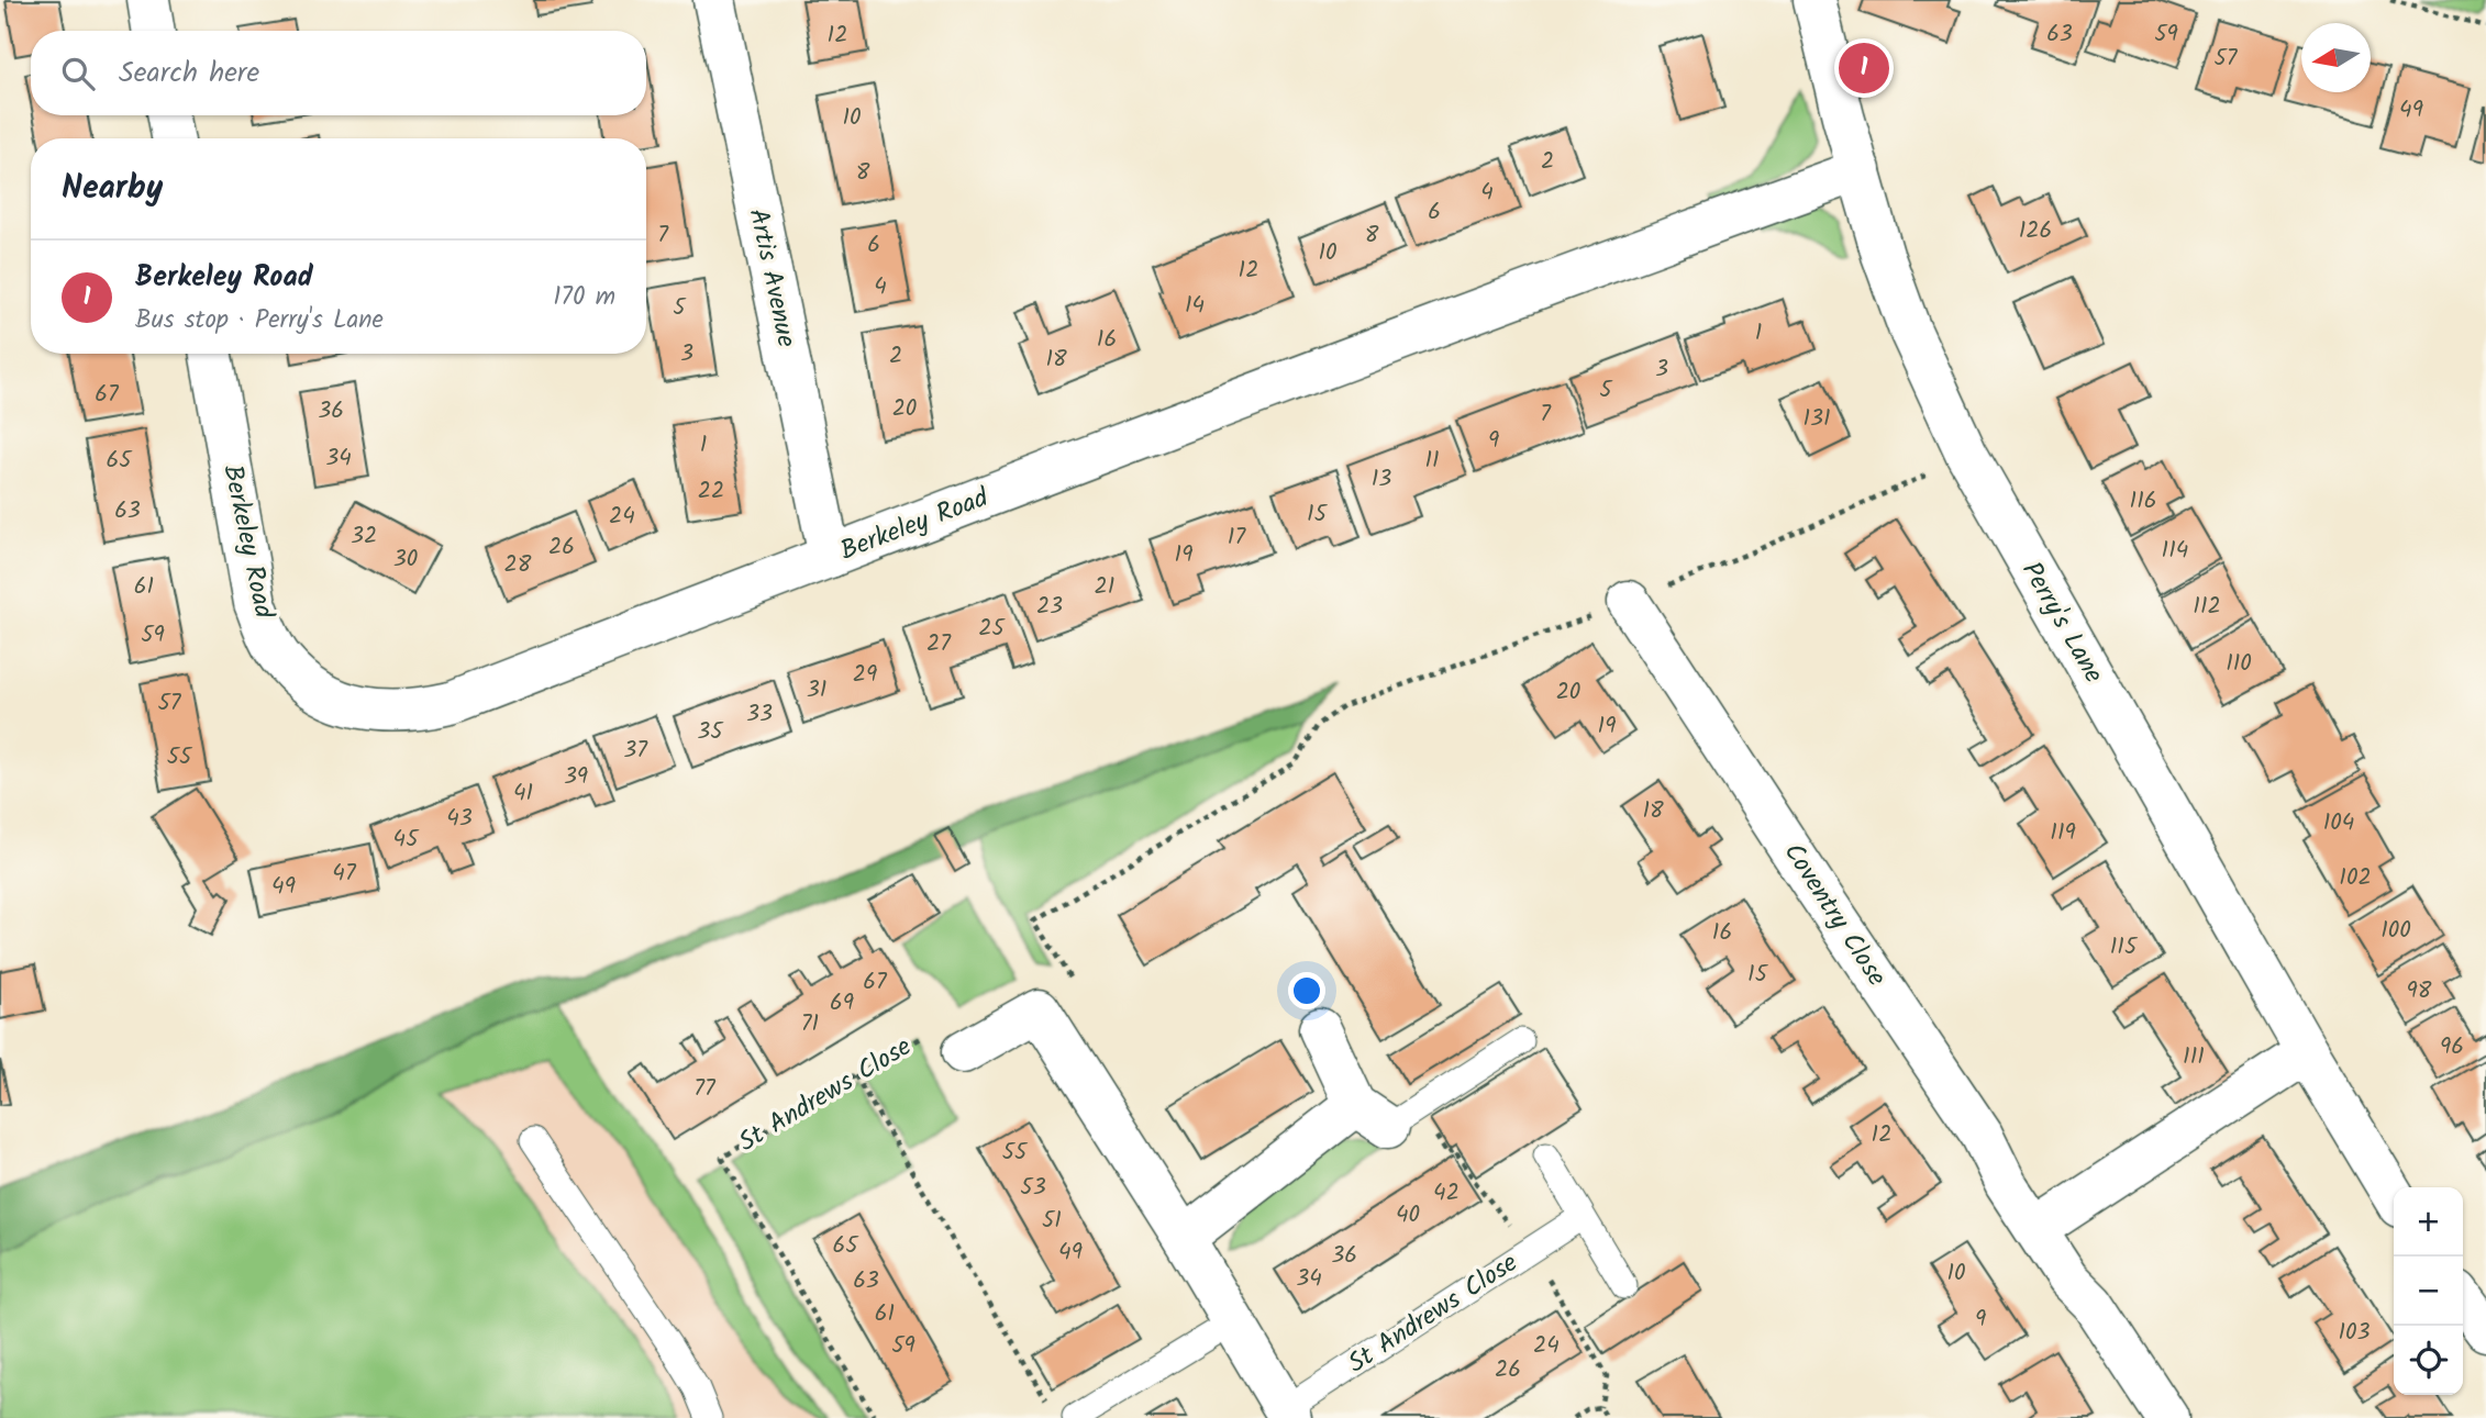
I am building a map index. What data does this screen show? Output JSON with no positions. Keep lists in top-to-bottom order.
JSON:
{
  "streets": {
    "street": [
      "Artis Avenue",
      "Berkeley Road",
      "Perry's Lane",
      "Coventry Close",
      "St Andrews Close"
    ]
  },
  "crossings": [
    ["Artis Avenue", "Berkeley Road"],
    ["Berkeley Road", "Perry's Lane"]
  ],
  "house_numbers": [
    "63",
    "59",
    "12",
    "57",
    "49",
    "10",
    "2",
    "8",
    "4",
    "6",
    "126",
    "7",
    "8",
    "6",
    "10",
    "12",
    "4",
    "14",
    "5",
    "1",
    "16",
    "3",
    "2",
    "18",
    "3",
    "5",
    "67",
    "20",
    "36",
    "7",
    "131",
    "9",
    "1",
    "34",
    "65",
    "11",
    "13",
    "22",
    "116",
    "63",
    "15",
    "24",
    "32",
    "17",
    "26",
    "114",
    "19",
    "30",
    "28",
    "61",
    "21",
    "23",
    "112",
    "25",
    "59",
    "27",
    "110",
    "29",
    "31",
    "20",
    "57",
    "33",
    "19",
    "35",
    "37",
    "55",
    "39",
    "41",
    "18",
    "43",
    "104",
    "119",
    "45",
    "47",
    "102",
    "49",
    "100",
    "16",
    "115",
    "15",
    "67",
    "98",
    "69",
    "71",
    "96",
    "111",
    "77",
    "12",
    "55",
    "53",
    "42",
    "40",
    "51",
    "65",
    "49",
    "36",
    "10",
    "34",
    "63",
    "61",
    "9",
    "103",
    "59",
    "24",
    "26"
  ],
  "north": "left",
  "page": {
    "search": "Search here",
    "pins": "1",
    "heading": "Nearby",
    "list": [
      {
        "mark": "1",
        "name": "Berkeley Road",
        "note": "Bus stop · Perry's Lane",
        "value": "170 m"
      }
    ],
    "map_buttons": ["+", "−"]
  }
}
